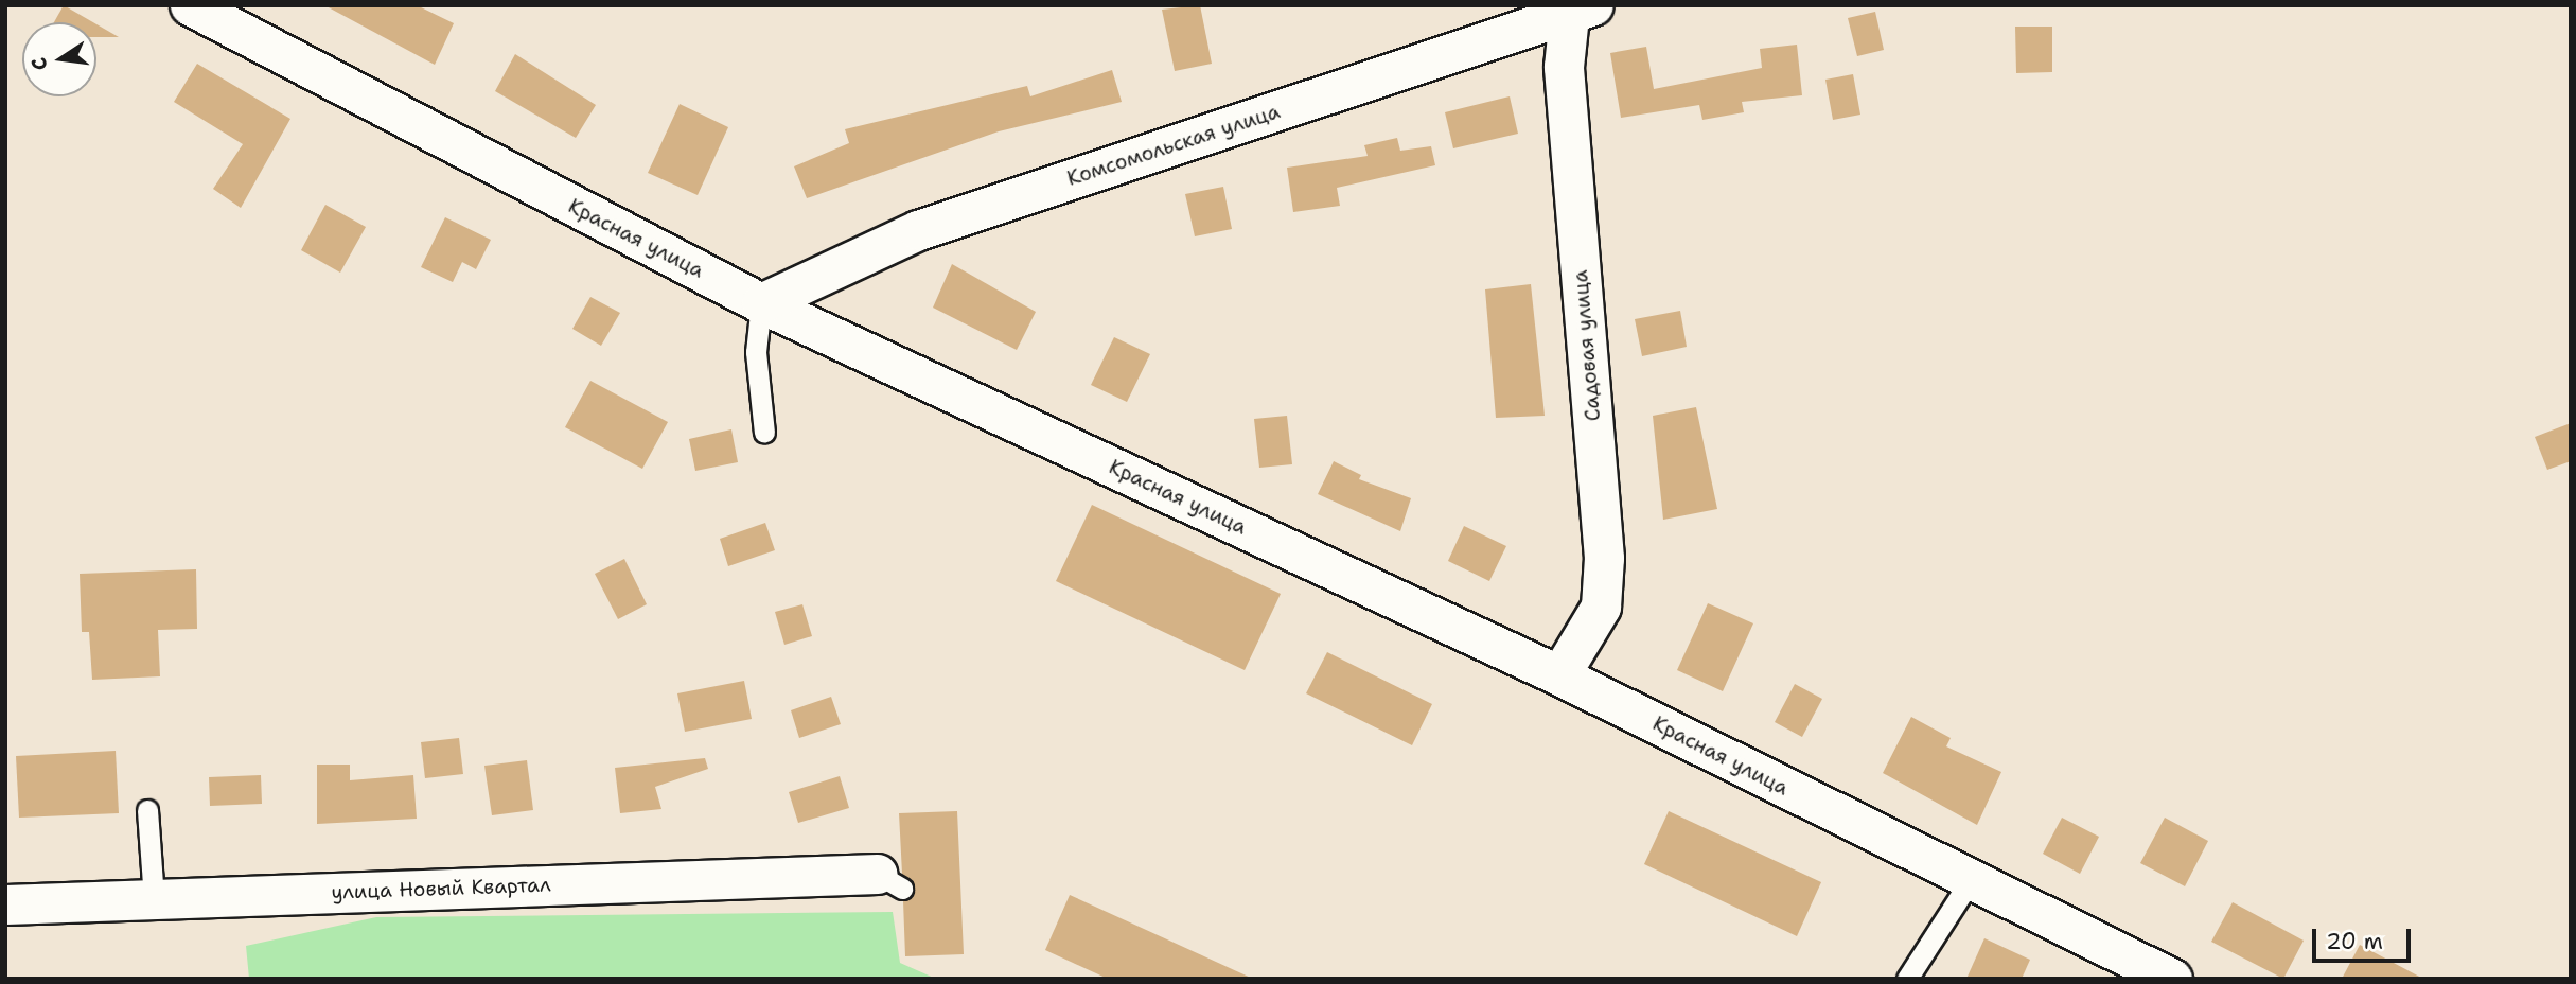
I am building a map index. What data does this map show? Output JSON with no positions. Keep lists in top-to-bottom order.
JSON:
{
  "streets": {
    "street": [
      "Комсомольская улица",
      "Красная улица",
      "Садовая улица",
      "улица Новый Квартал"
    ]
  },
  "crossings": [
    ["Комсомольская улица", "Красная улица"],
    ["Комсомольская улица", "Садовая улица"],
    ["Красная улица", "Садовая улица"]
  ],
  "scale_bar": "20 m",
  "north": "left"
}
